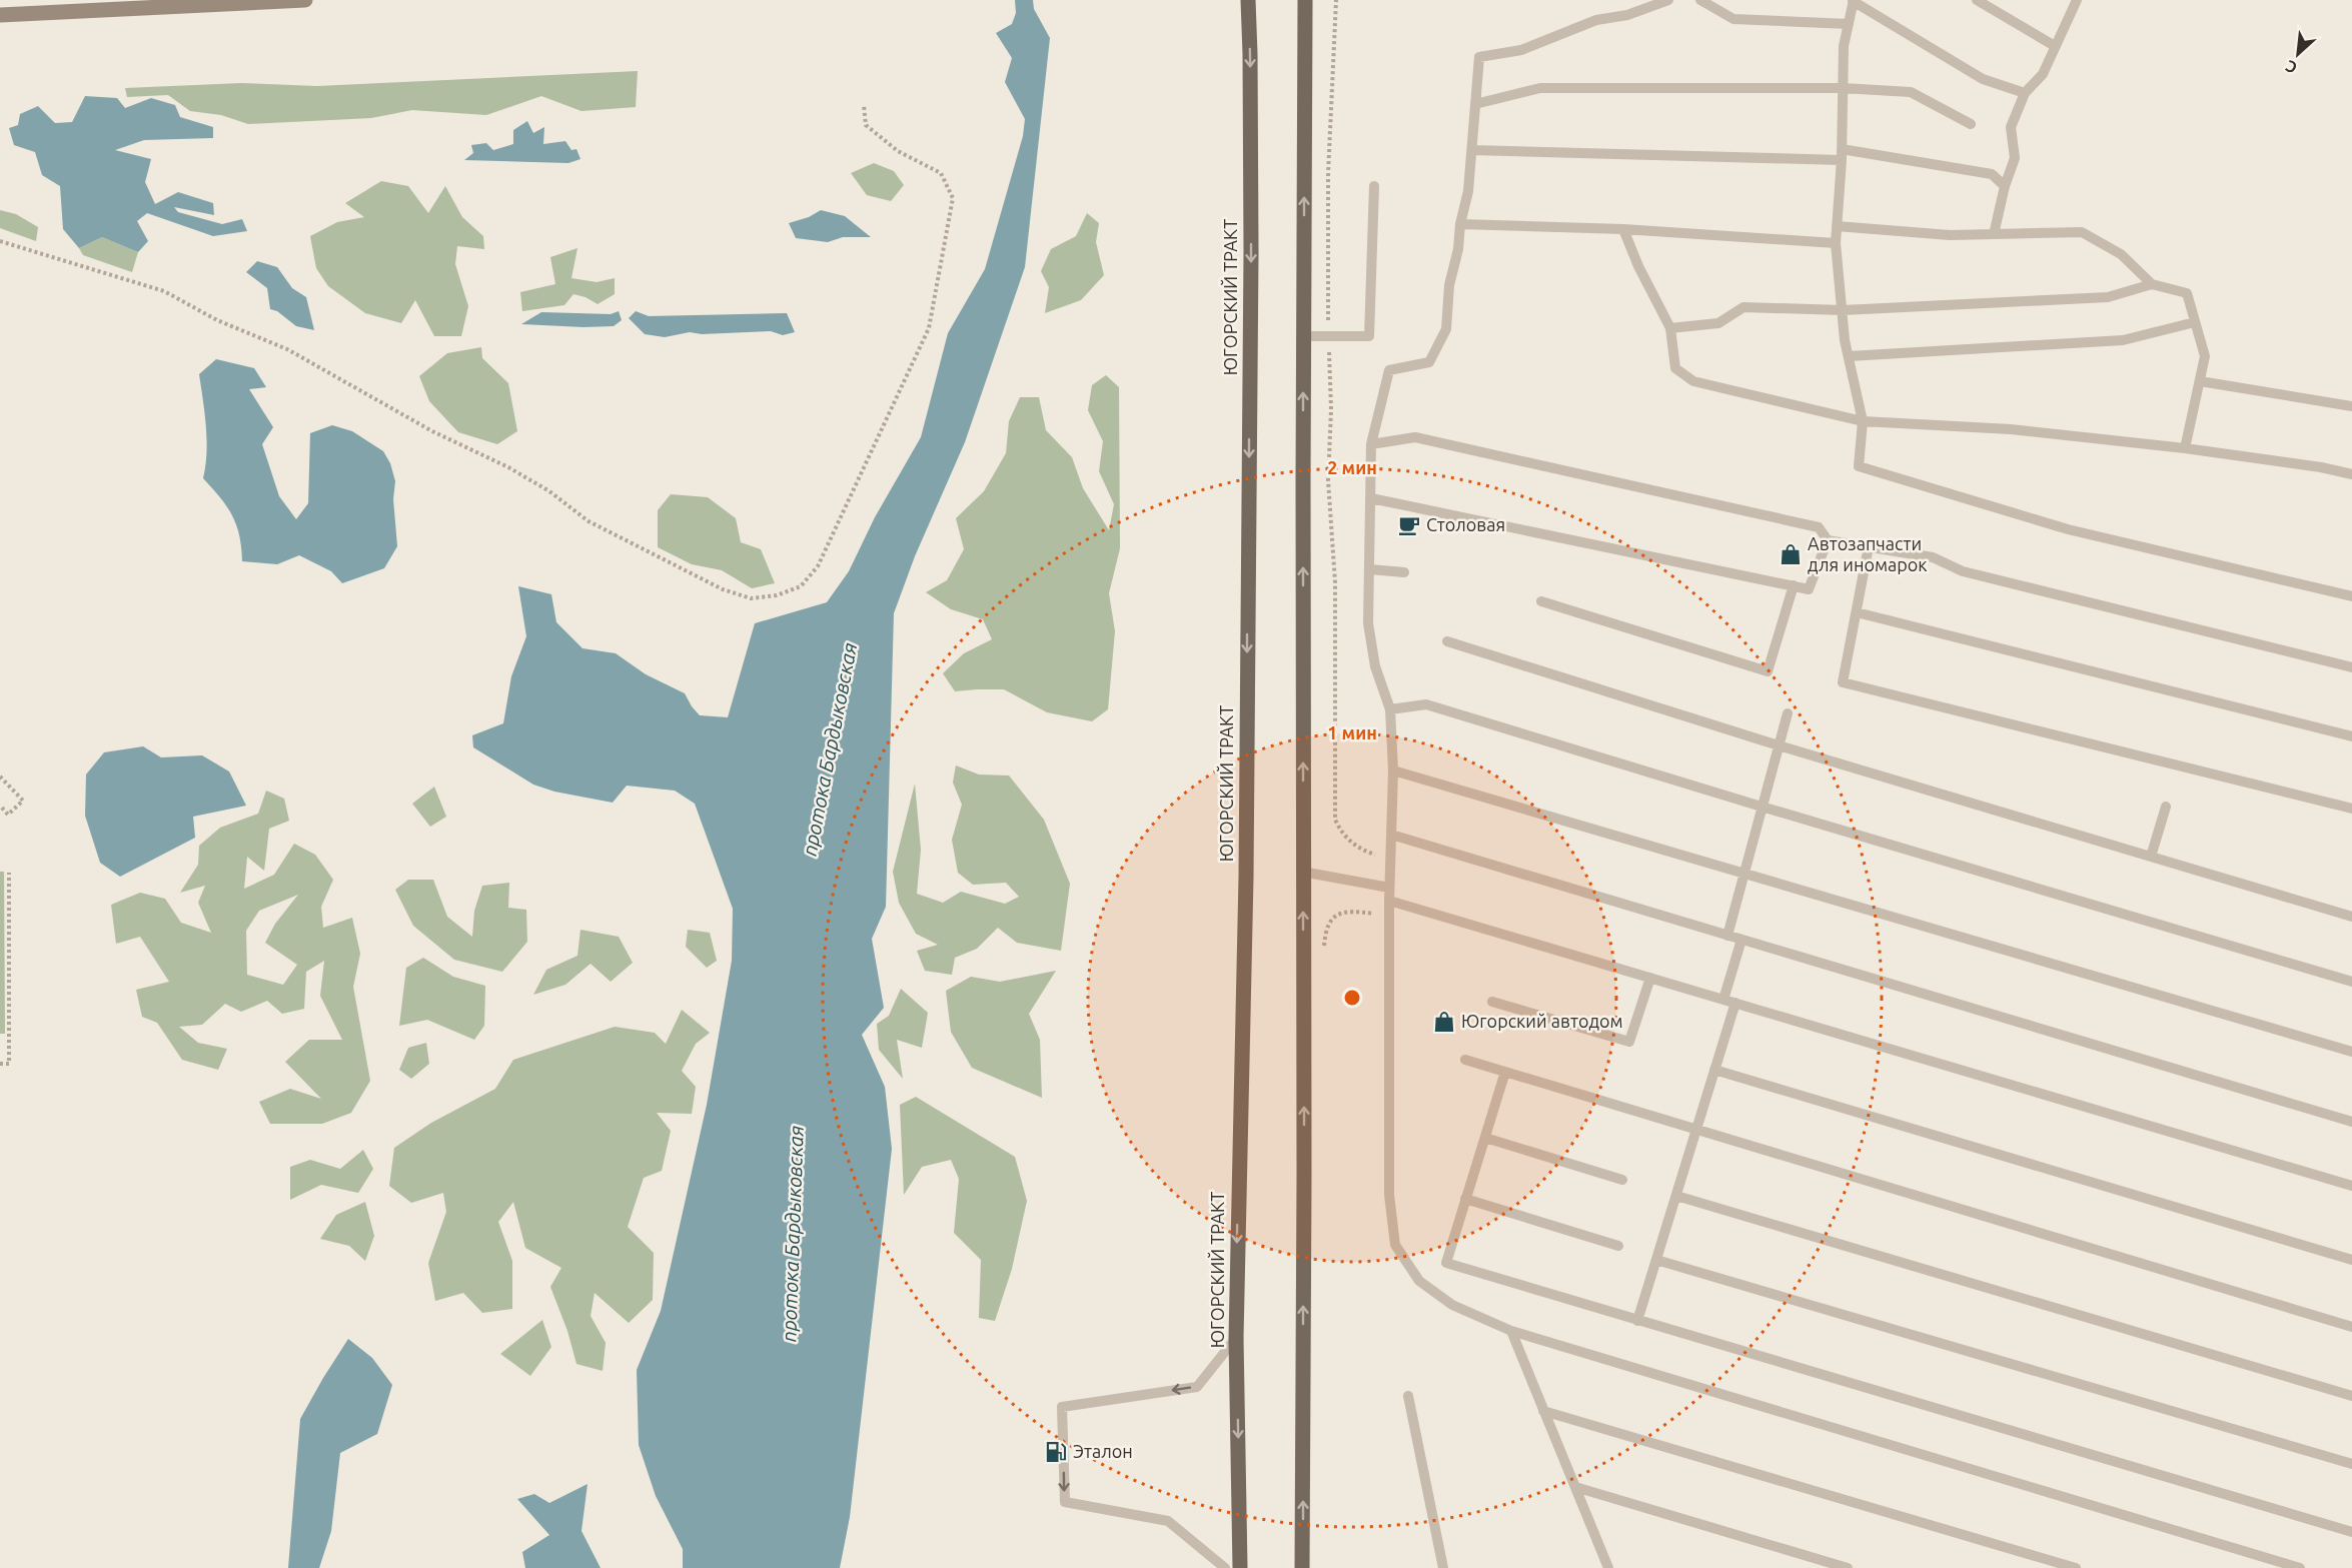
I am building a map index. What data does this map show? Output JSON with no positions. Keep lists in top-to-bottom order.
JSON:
{
  "streets": {
    "main road": ["ЮГОРСКИЙ ТРАКТ"]
  },
  "water": ["протока Бардыковская"],
  "places": {
    "cafe": ["Столовая"],
    "shop": ["Автозапчасти для иномарок", "Югорский автодом"],
    "fuel station": ["Эталон"]
  },
  "north": "bottom left",
  "rings": ["2 мин", "1 мин"]
}
